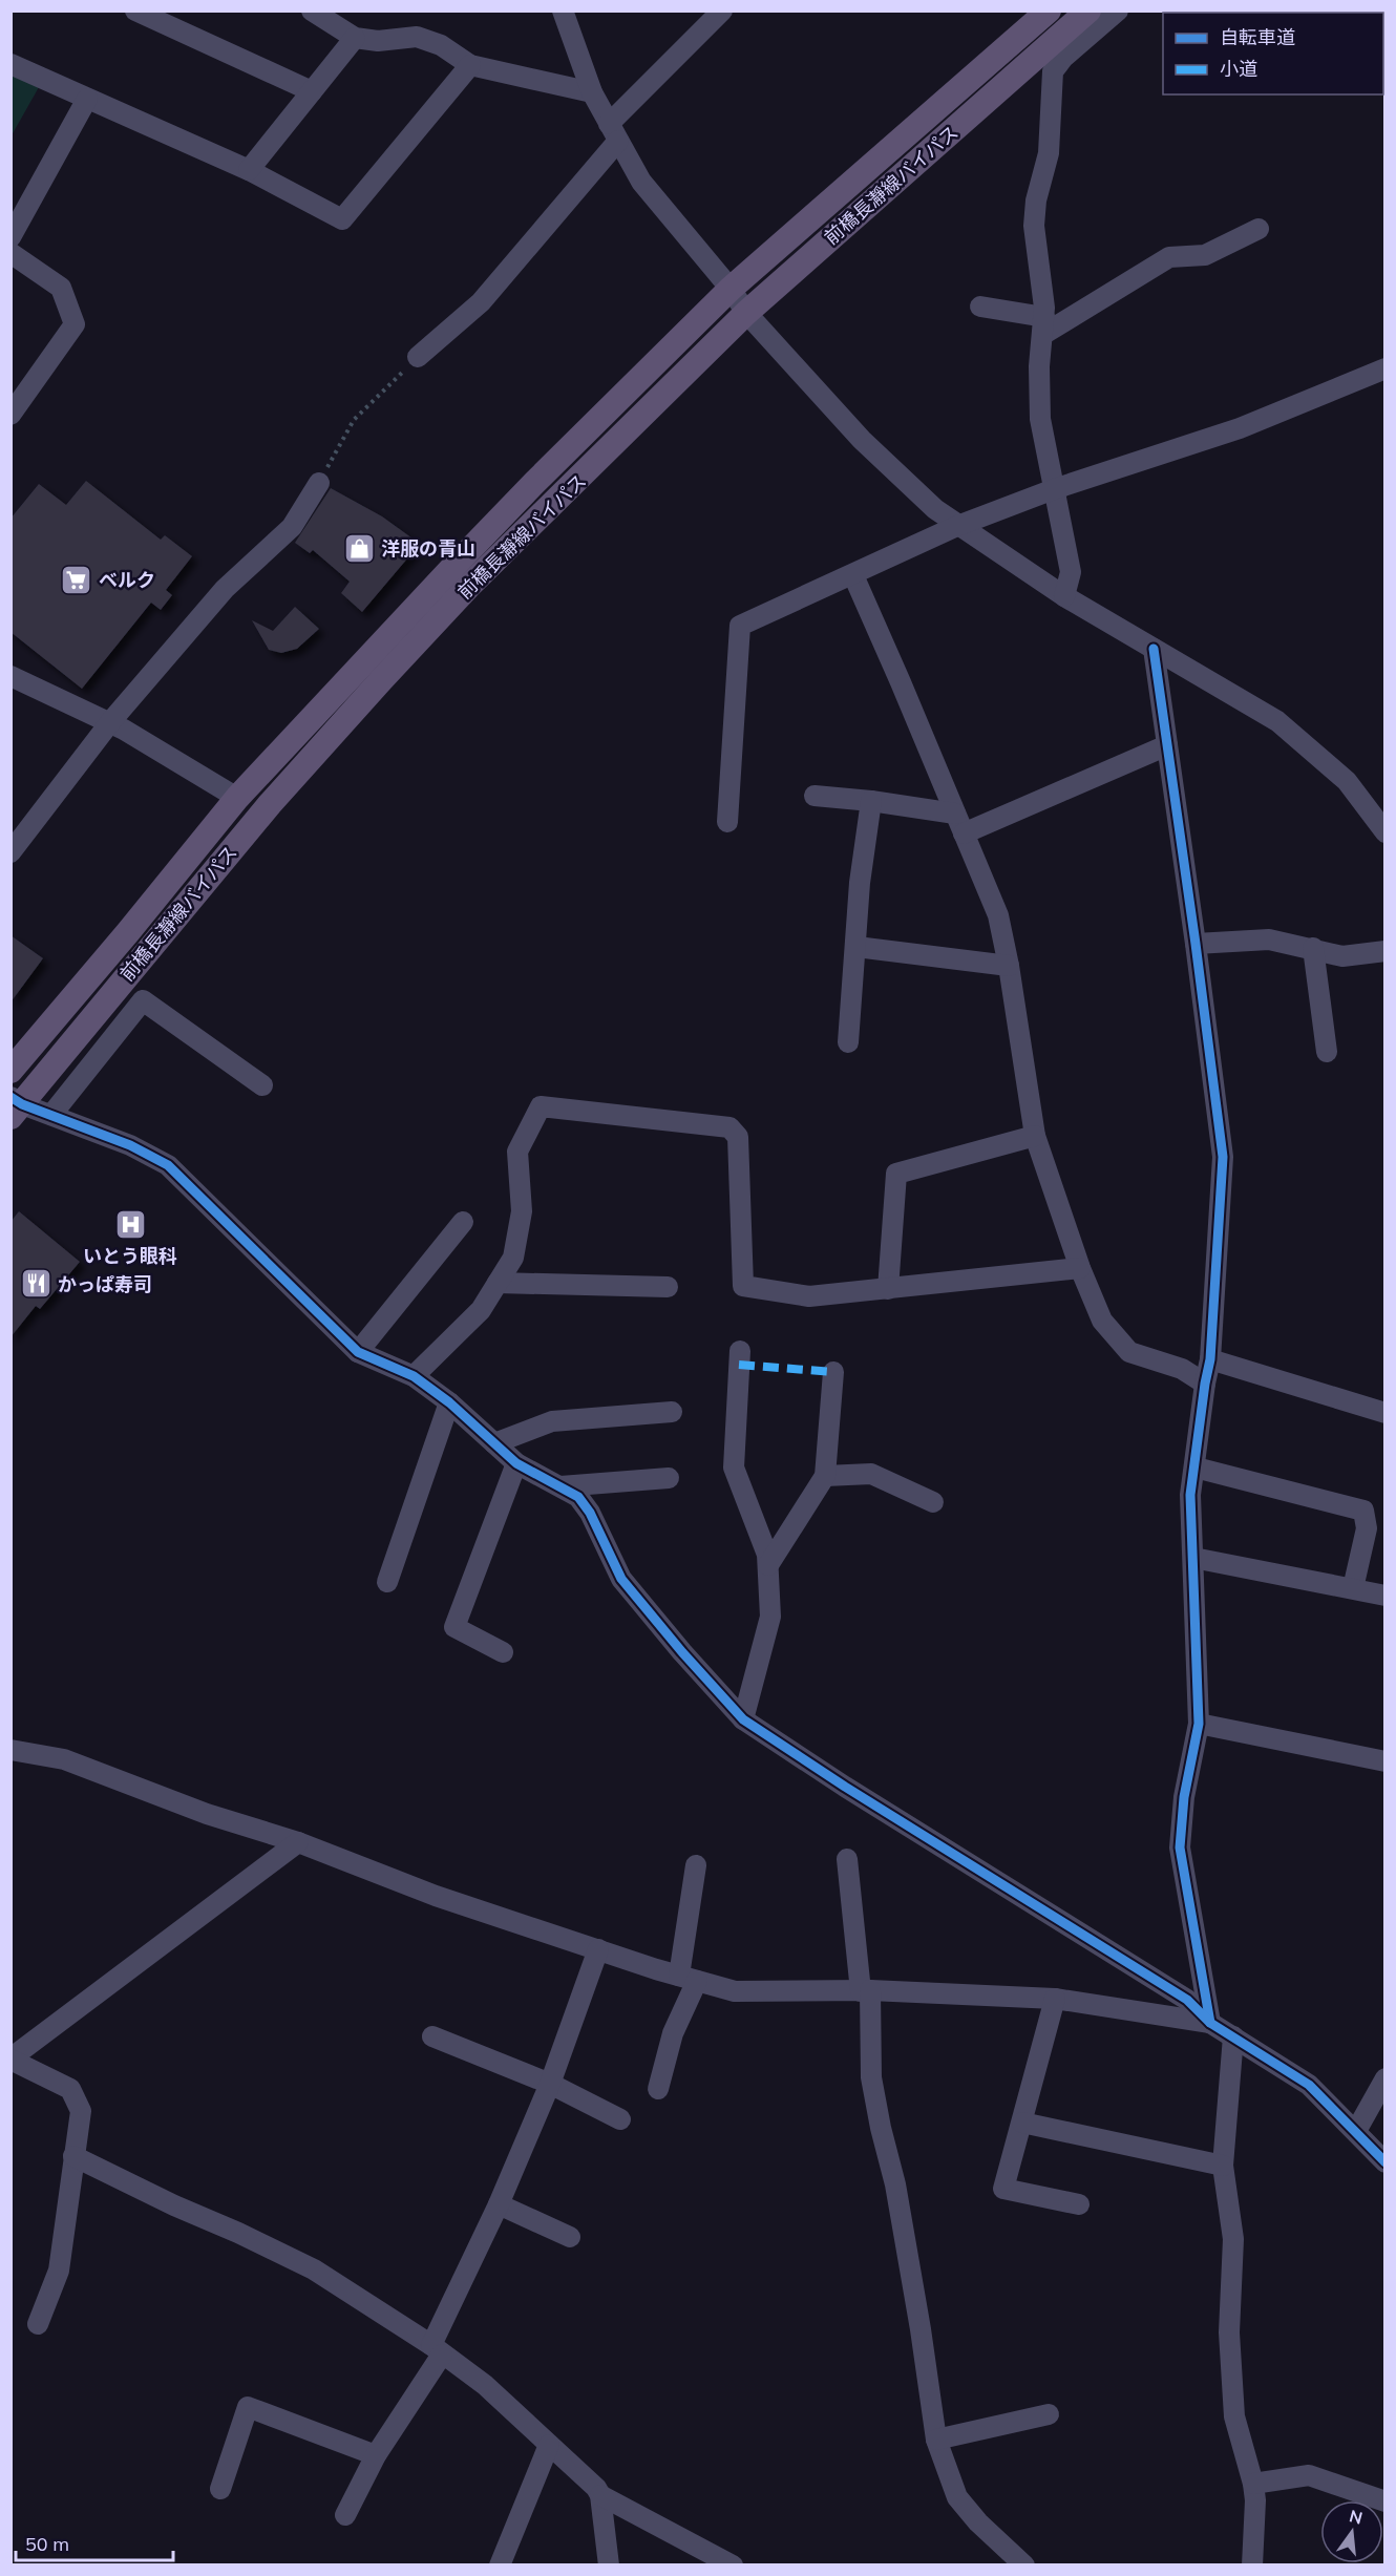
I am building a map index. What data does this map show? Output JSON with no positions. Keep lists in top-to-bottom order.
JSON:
{
  "streets": {
    "main road": ["前橋長瀞線バイパス"]
  },
  "places": {
    "shop": ["洋服の青山"],
    "supermarket": ["ベルク"],
    "hospital": ["いとう眼科"],
    "restaurant": ["かっぱ寿司"]
  },
  "legend": ["自転車道", "小道"],
  "scale_bar": "50 m",
  "north": "top"
}
